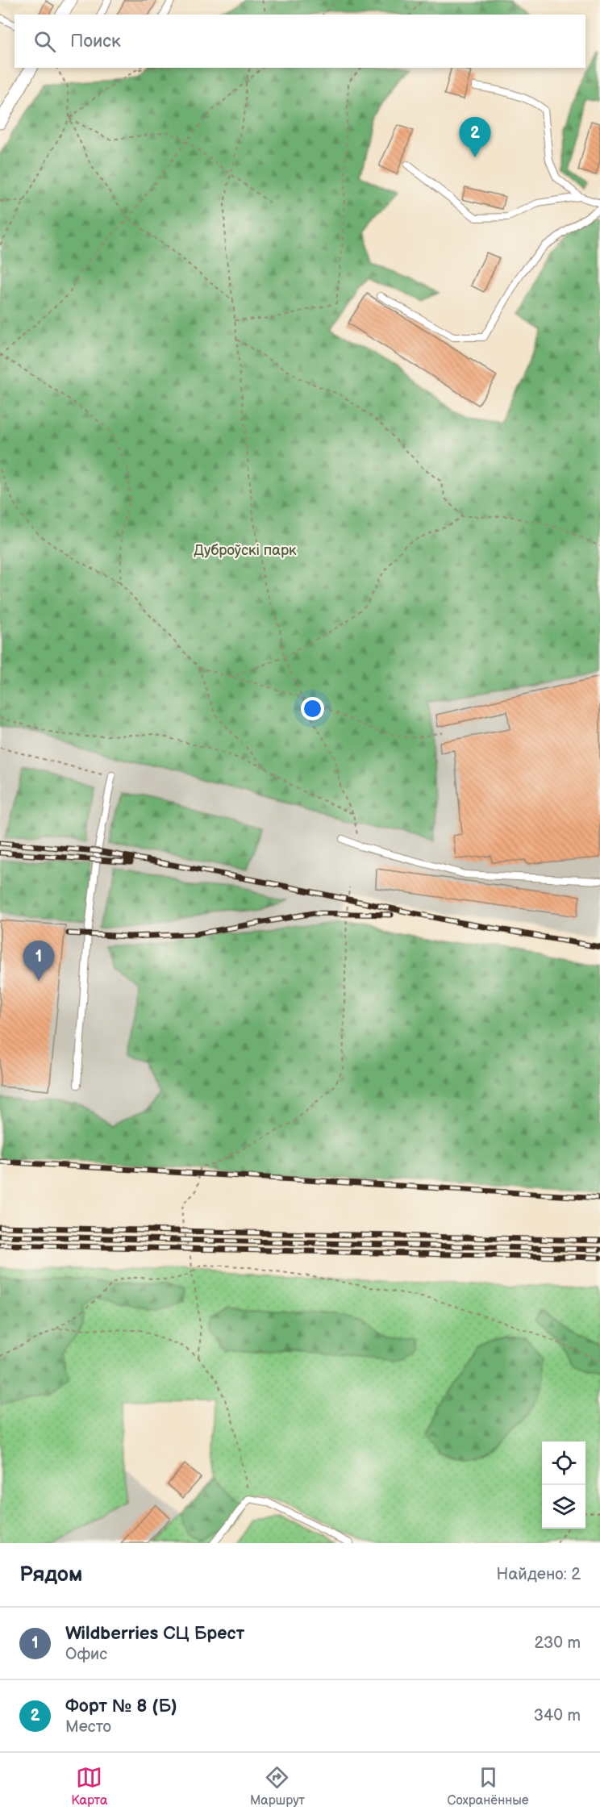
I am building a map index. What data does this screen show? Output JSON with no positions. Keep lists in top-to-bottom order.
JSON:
{
  "parks": ["Дуброўскі парк"],
  "page": {
    "search": "Поиск",
    "pins": ["2", "1"],
    "heading": ["Рядом", "Найдено: 2"],
    "list": [
      {
        "mark": "1",
        "name": "Wildberries СЦ Брест",
        "note": "Офис",
        "value": "230 m"
      },
      {
        "mark": "2",
        "name": "Форт № 8 (Б)",
        "note": "Место",
        "value": "340 m"
      }
    ],
    "nav": ["Карта", "Маршрут", "Сохранённые"]
  }
}
